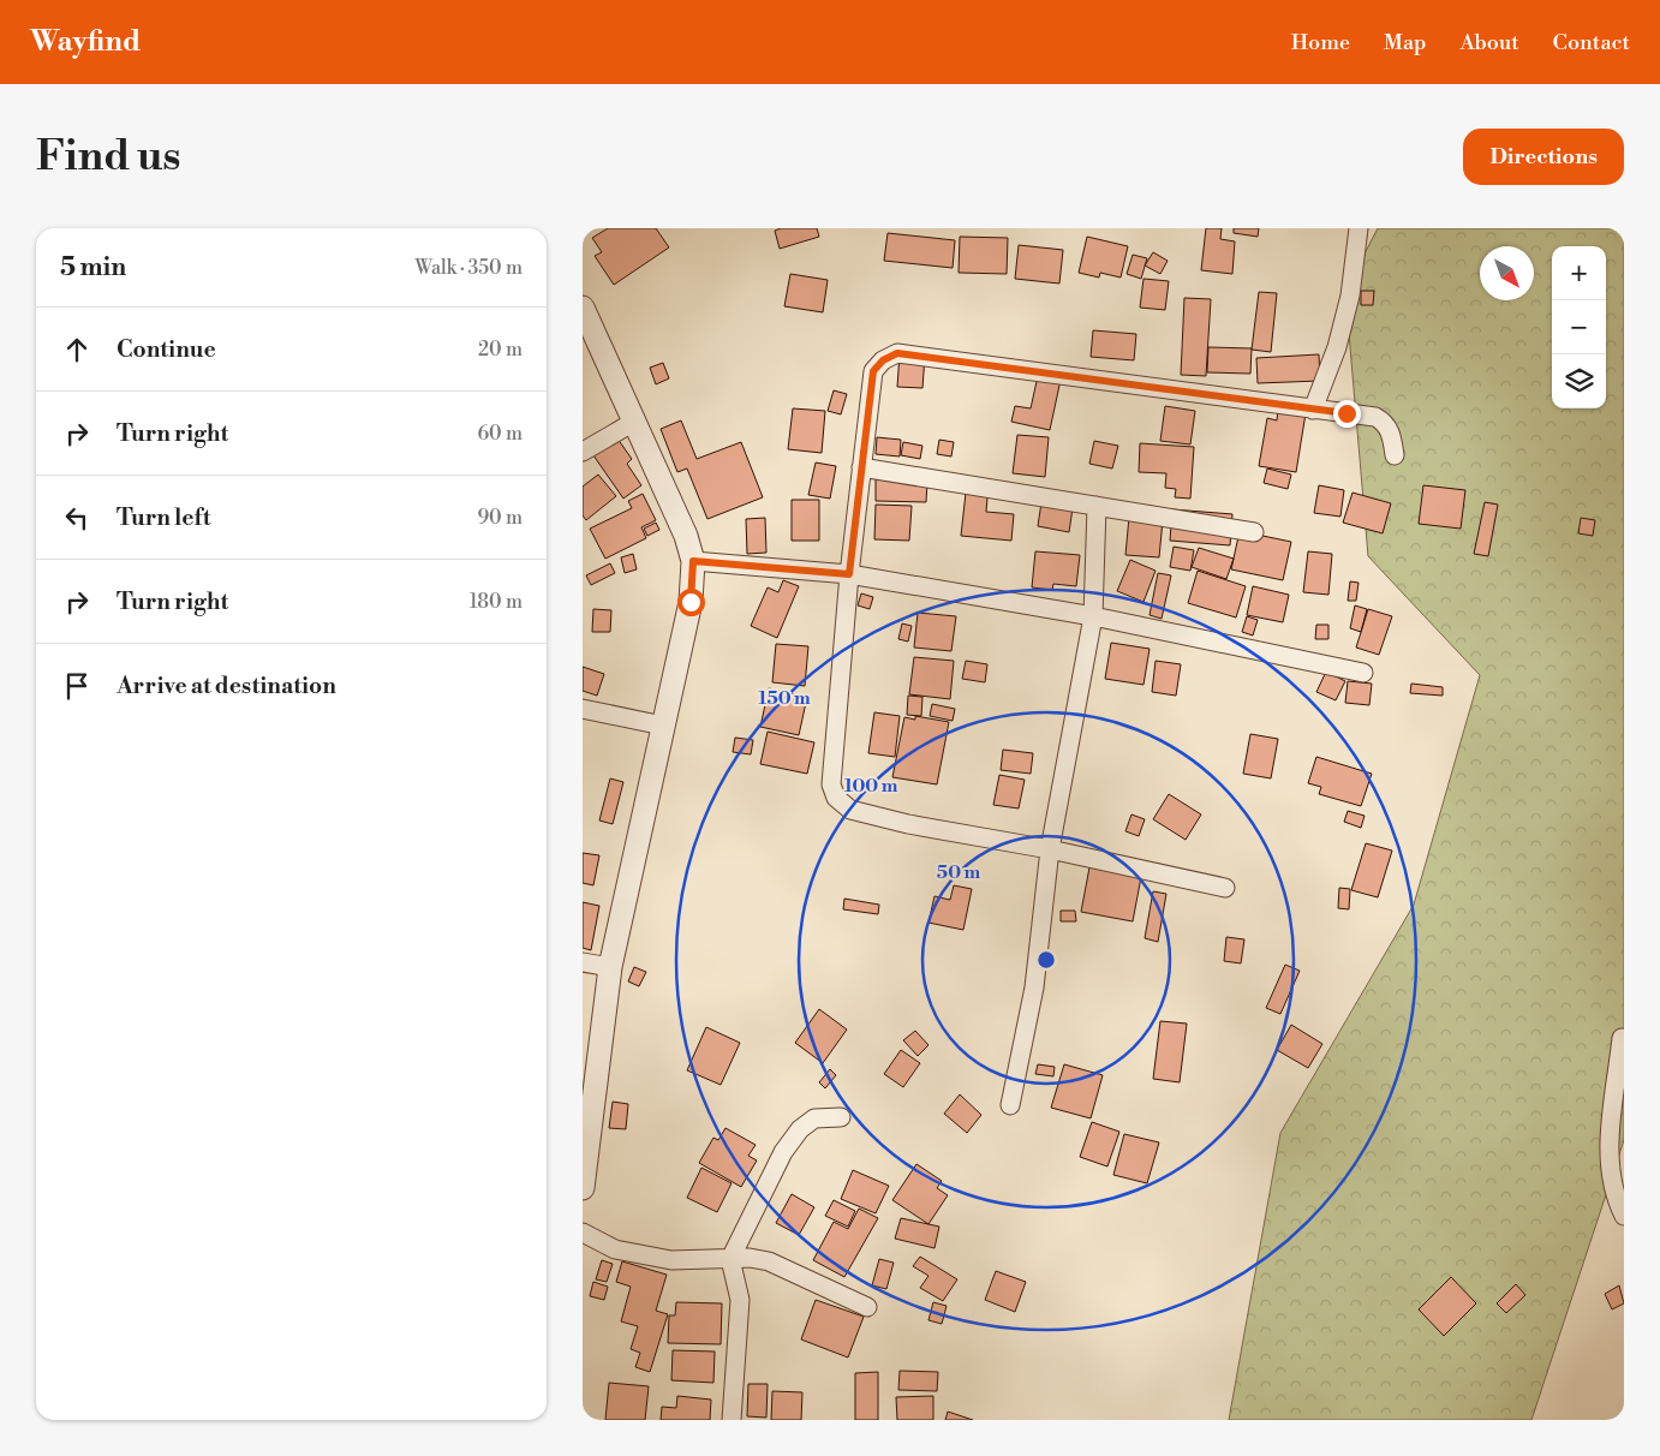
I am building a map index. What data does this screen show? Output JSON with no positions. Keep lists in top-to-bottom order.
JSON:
{
  "north": "bottom right",
  "page": {
    "header": "Wayfind",
    "nav": [
      "Home",
      "Map",
      "About",
      "Contact"
    ],
    "buttons": "Directions",
    "title": "Find us",
    "heading": ["5 min", "Walk · 350 m"],
    "map_buttons": ["+", "−"],
    "list": [
      ["Continue", "20 m"],
      ["Turn right", "60 m"],
      ["Turn left", "90 m"],
      ["Turn right", "180 m"],
      "Arrive at destination"
    ]
  },
  "rings": ["150 m", "100 m", "50 m"]
}
